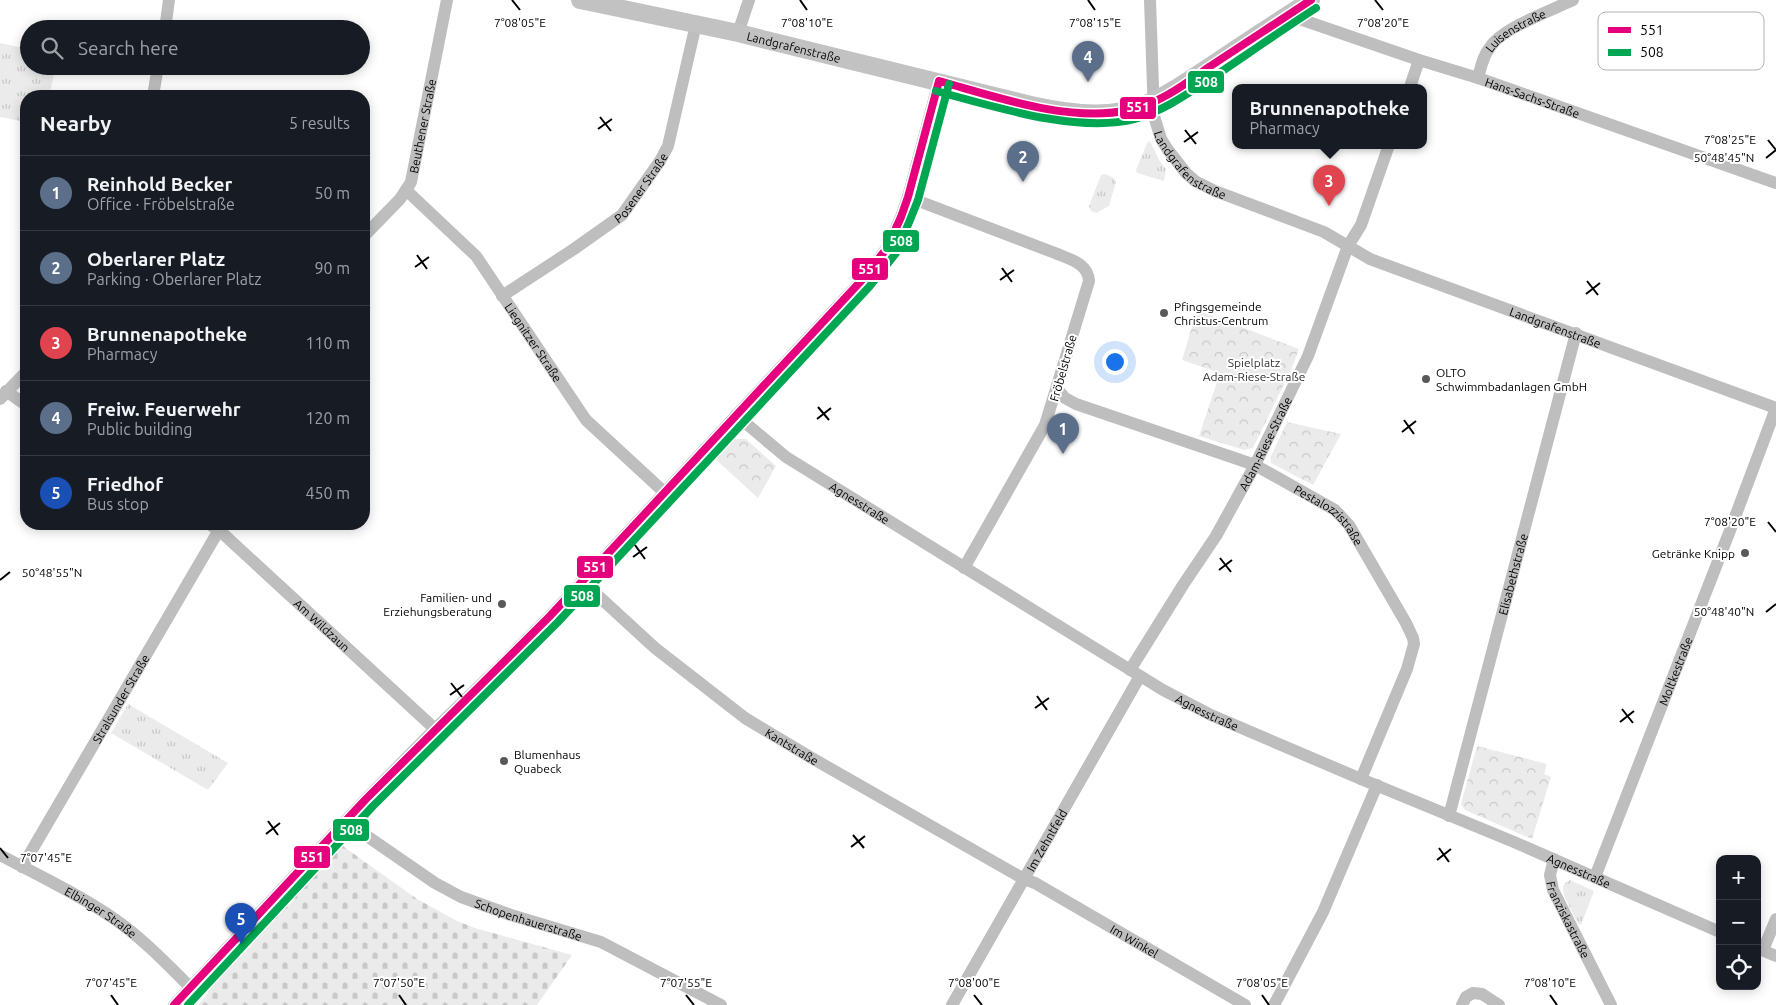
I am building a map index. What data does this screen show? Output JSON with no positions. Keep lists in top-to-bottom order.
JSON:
{
  "streets": {
    "street": [
      "Luisenstraße",
      "Landgrafenstraße",
      "Hans-Sachs-Straße",
      "Beuthener Straße",
      "Posener Straße",
      "Liegnitzer Straße",
      "Fröbelstraße",
      "Adam-Riese-Straße",
      "Agnesstraße",
      "Pestalozzistraße",
      "Elisabethstraße",
      "Am Wildzaun",
      "Moltkestraße",
      "Stralsunder Straße",
      "Kantstraße",
      "Im Zehntfeld",
      "Elbinger Straße",
      "Schopenhauerstraße",
      "Franziskastraße",
      "Im Winkel"
    ]
  },
  "crossings": [
    ["Luisenstraße", "Hans-Sachs-Straße"],
    ["Landgrafenstraße", "Posener Straße"],
    ["Landgrafenstraße", "Adam-Riese-Straße"],
    ["Landgrafenstraße", "Elisabethstraße"],
    ["Landgrafenstraße", "Moltkestraße"],
    ["Beuthener Straße", "Liegnitzer Straße"],
    ["Posener Straße", "Liegnitzer Straße"],
    ["Fröbelstraße", "Agnesstraße"],
    ["Fröbelstraße", "Pestalozzistraße"],
    ["Adam-Riese-Straße", "Agnesstraße"],
    ["Adam-Riese-Straße", "Pestalozzistraße"],
    ["Adam-Riese-Straße", "Im Zehntfeld"],
    ["Agnesstraße", "Pestalozzistraße"],
    ["Agnesstraße", "Elisabethstraße"],
    ["Agnesstraße", "Moltkestraße"],
    ["Agnesstraße", "Im Zehntfeld"],
    ["Agnesstraße", "Franziskastraße"],
    ["Stralsunder Straße", "Elbinger Straße"],
    ["Kantstraße", "Im Zehntfeld"],
    ["Kantstraße", "Im Winkel"],
    ["Im Zehntfeld", "Im Winkel"]
  ],
  "parks": ["Spielplatz Adam-Riese-Straße"],
  "places": [
    "Pfingsgemeinde Christus-Centrum",
    "OLTO Schwimmbadanlagen GmbH",
    "Getränke Knipp",
    "Familien- und Erziehungsberatung",
    "Blumenhaus Quabeck"
  ],
  "lines": ["transit line 551", "transit line 508"],
  "legend": ["551", "508"],
  "page": {
    "search": "Search here",
    "pins": [
      "4",
      "2",
      "3",
      "1",
      "5"
    ],
    "popup": ["Brunnenapotheke", "Pharmacy"],
    "heading": ["Nearby", "5 results"],
    "list": [
      {
        "mark": "1",
        "name": "Reinhold Becker",
        "note": "Office · Fröbelstraße",
        "value": "50 m"
      },
      {
        "mark": "2",
        "name": "Oberlarer Platz",
        "note": "Parking · Oberlarer Platz",
        "value": "90 m"
      },
      {
        "mark": "3",
        "name": "Brunnenapotheke",
        "note": "Pharmacy",
        "value": "110 m"
      },
      {
        "mark": "4",
        "name": "Freiw. Feuerwehr",
        "note": "Public building",
        "value": "120 m"
      },
      {
        "mark": "5",
        "name": "Friedhof",
        "note": "Bus stop",
        "value": "450 m"
      }
    ],
    "map_buttons": ["+", "−"]
  },
  "coordinates": [
    "7°08'05\"E",
    "7°08'10\"E",
    "7°08'15\"E",
    "7°08'20\"E",
    "7°08'25\"E",
    "50°48'45\"N",
    "50°48'55\"N",
    "50°48'40\"N",
    "7°07'45\"E",
    "7°07'50\"E",
    "7°07'55\"E",
    "7°08'00\"E"
  ]
}
